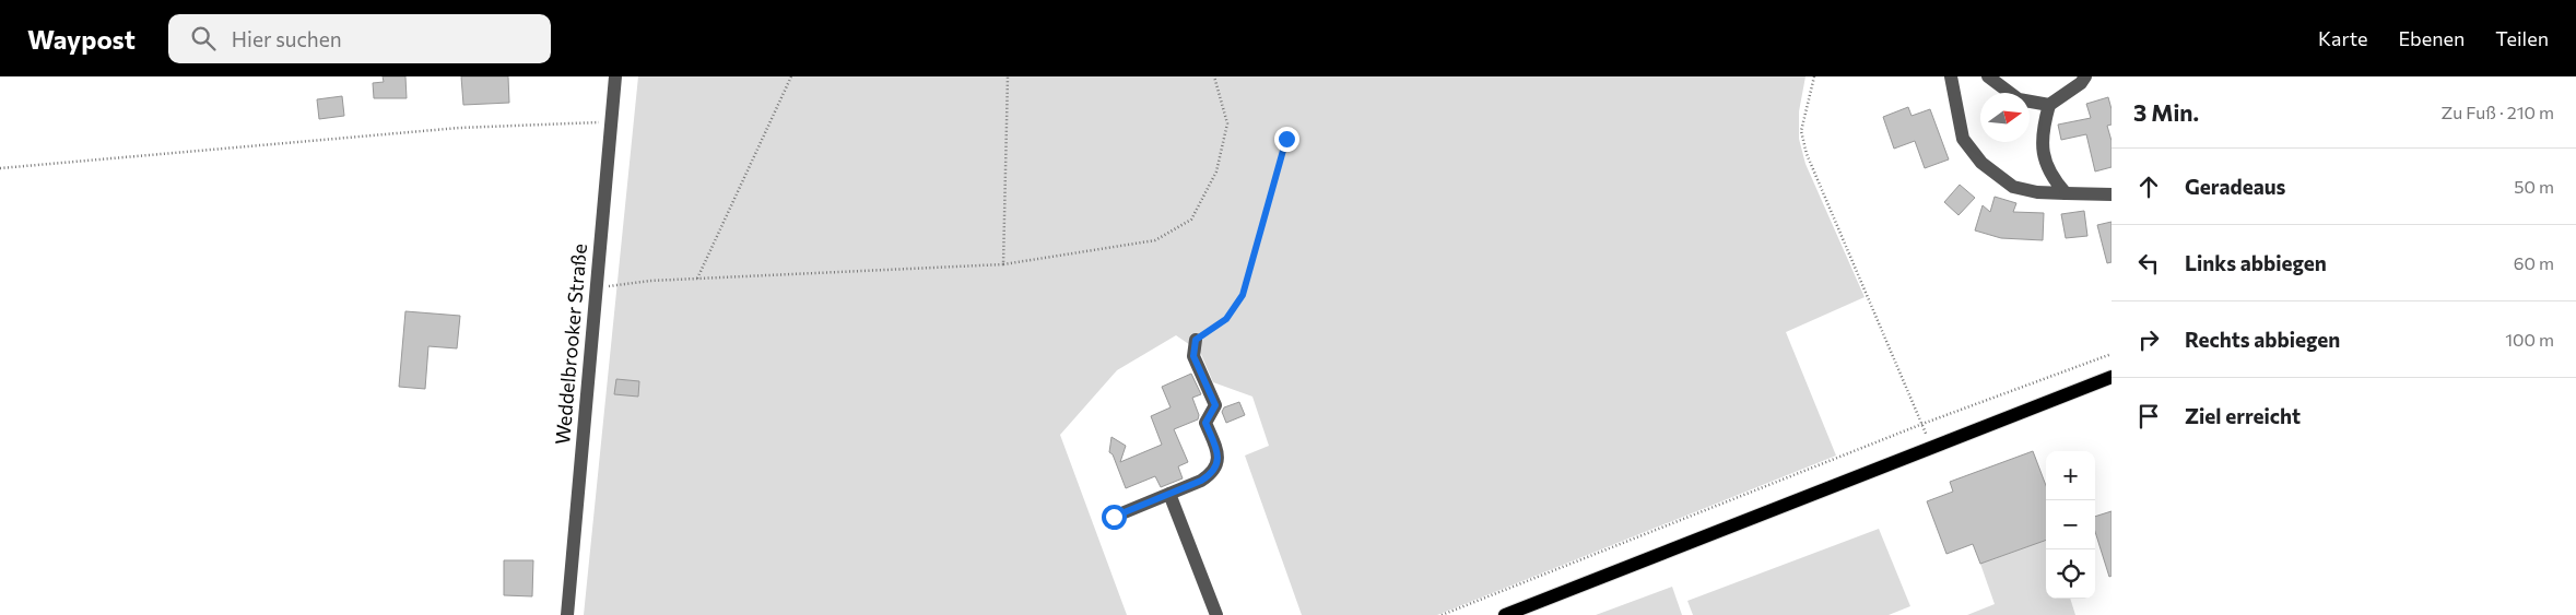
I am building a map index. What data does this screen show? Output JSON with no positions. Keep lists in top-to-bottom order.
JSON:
{
  "streets": {
    "street": ["Weddelbrooker Straße"]
  },
  "north": "right",
  "page": {
    "header": "Waypost",
    "search": "Hier suchen",
    "nav": ["Karte", "Ebenen", "Teilen"],
    "heading": ["3 Min.", "Zu Fuß · 210 m"],
    "list": [
      ["Geradeaus", "50 m"],
      ["Links abbiegen", "60 m"],
      ["Rechts abbiegen", "100 m"],
      "Ziel erreicht"
    ],
    "map_buttons": ["+", "−"]
  }
}
